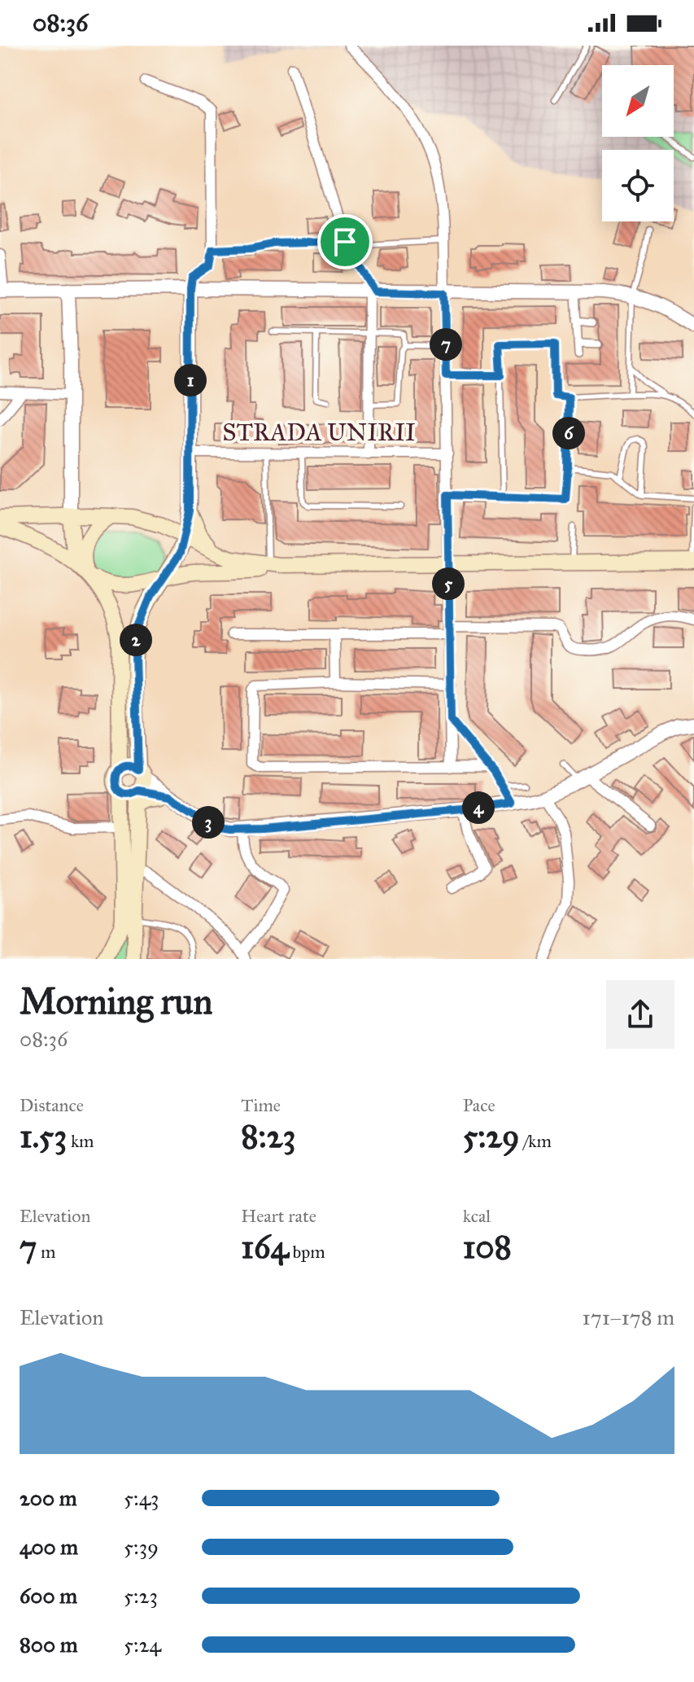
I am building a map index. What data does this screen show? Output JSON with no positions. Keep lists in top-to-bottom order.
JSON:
{
  "streets": {
    "street": ["STRADA UNIRII"]
  },
  "north": "bottom left",
  "page": {
    "status": "08:36",
    "pins": [
      "7",
      "1",
      "6",
      "5",
      "2",
      "4",
      "3"
    ],
    "heading": ["Morning run", "08:36"],
    "stats": [
      ["Distance", "1.53 km"],
      ["Time", "8:23"],
      ["Pace", "5:29 /km"],
      ["Elevation", "7 m"],
      ["Heart rate", "164 bpm"],
      ["kcal", "108"]
    ],
    "chart": ["Elevation", "171–178 m"],
    "list": [
      {
        "name": "200 m",
        "note": "5:43"
      },
      {
        "name": "400 m",
        "note": "5:39"
      },
      {
        "name": "600 m",
        "note": "5:23"
      },
      {
        "name": "800 m",
        "note": "5:24"
      }
    ]
  }
}
